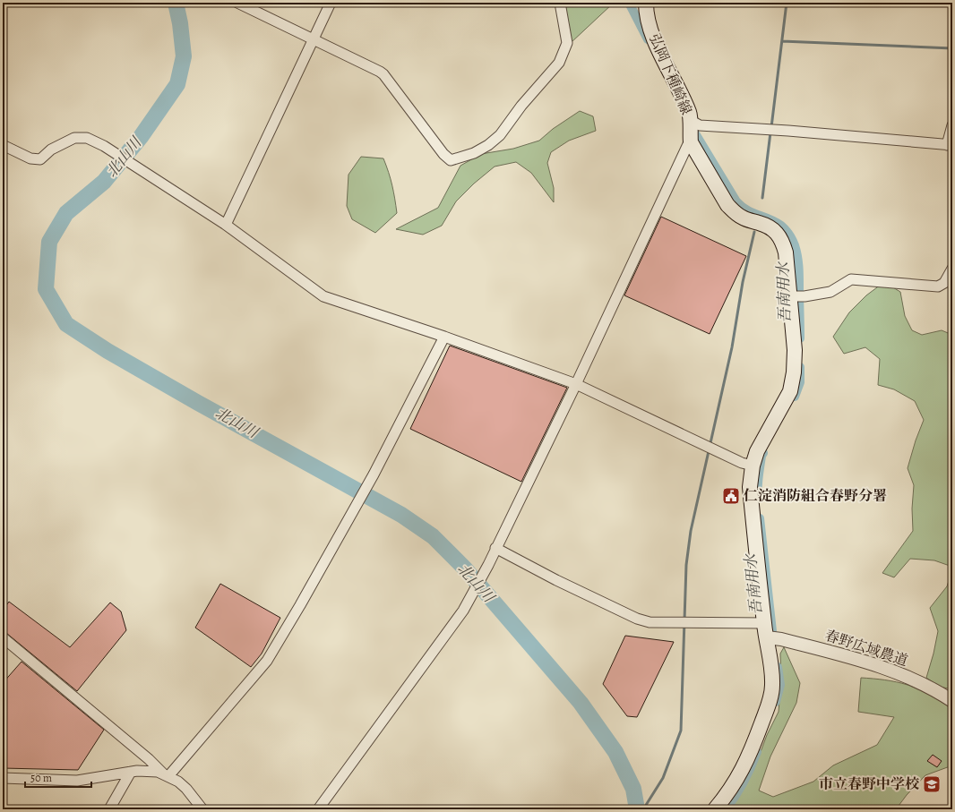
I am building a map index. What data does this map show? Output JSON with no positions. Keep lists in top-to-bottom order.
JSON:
{
  "streets": {
    "main road": ["弘岡下種崎線"],
    "street": ["春野広域農道"]
  },
  "crossings": [
    ["弘岡下種崎線", "春野広域農道"]
  ],
  "water": ["北山川", "吾南用水"],
  "places": {
    "public building": ["仁淀消防組合春野分署"],
    "school or university": ["市立春野中学校"]
  },
  "scale_bar": "50 m"
}
